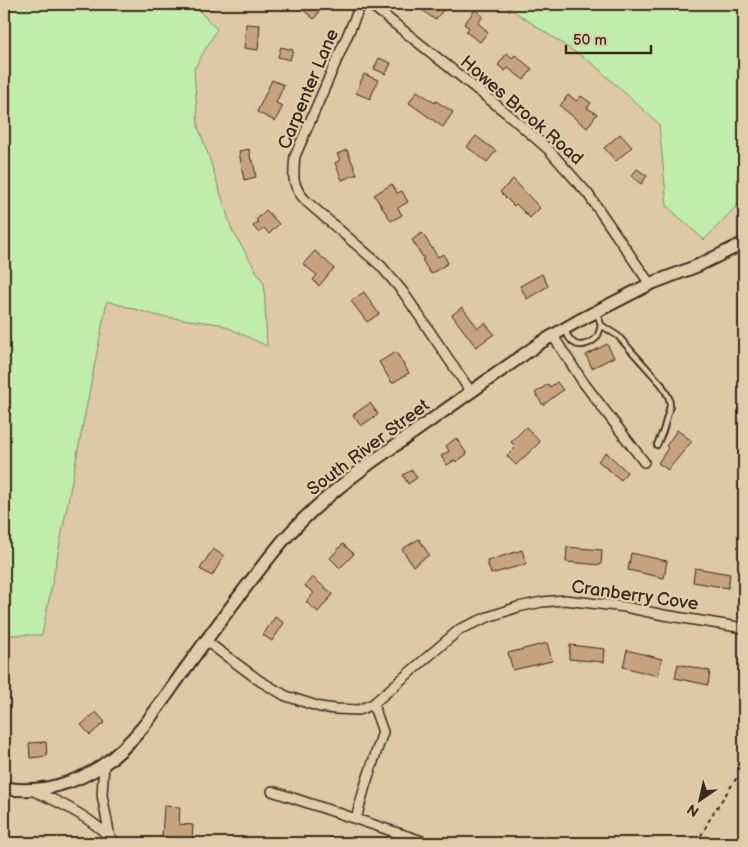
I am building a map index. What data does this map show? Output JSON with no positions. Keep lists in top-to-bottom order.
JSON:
{
  "streets": {
    "street": [
      "Carpenter Lane",
      "Howes Brook Road",
      "South River Street",
      "Cranberry Cove"
    ]
  },
  "crossings": [
    ["Carpenter Lane", "South River Street"],
    ["Howes Brook Road", "South River Street"],
    ["South River Street", "Cranberry Cove"]
  ],
  "scale_bar": "50 m",
  "north": "bottom left"
}
